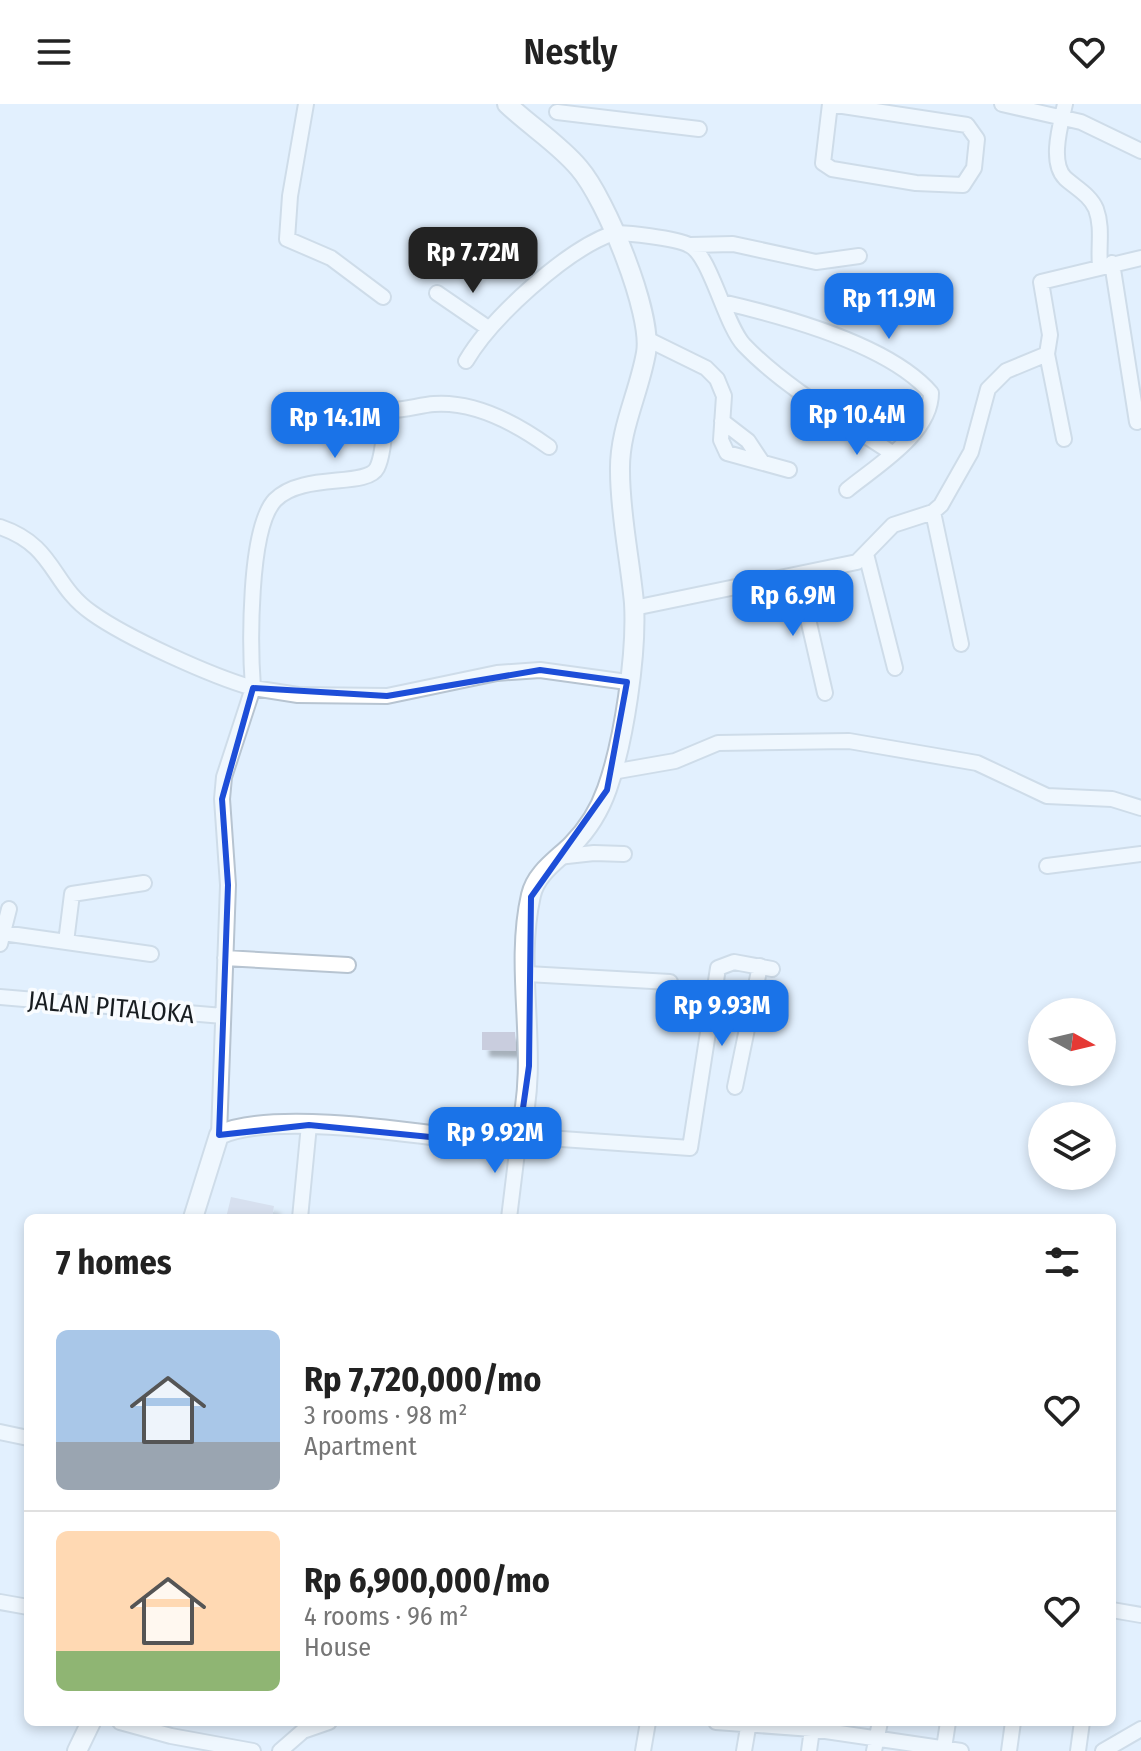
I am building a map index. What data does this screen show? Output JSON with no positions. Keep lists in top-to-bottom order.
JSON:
{
  "streets": {
    "street": ["JALAN PITALOKA"]
  },
  "north": "right",
  "page": {
    "header": "Nestly",
    "price": [
      "Rp 7.72M",
      "Rp 11.9M",
      "Rp 10.4M",
      "Rp 14.1M",
      "Rp 6.9M",
      "Rp 9.93M",
      "Rp 9.92M"
    ],
    "heading": "7 homes",
    "list": [
      {
        "name": "Rp 7,720,000/mo",
        "note": "3 rooms · 98 m² · Apartment"
      },
      {
        "name": "Rp 6,900,000/mo",
        "note": "4 rooms · 96 m² · House"
      }
    ]
  }
}
